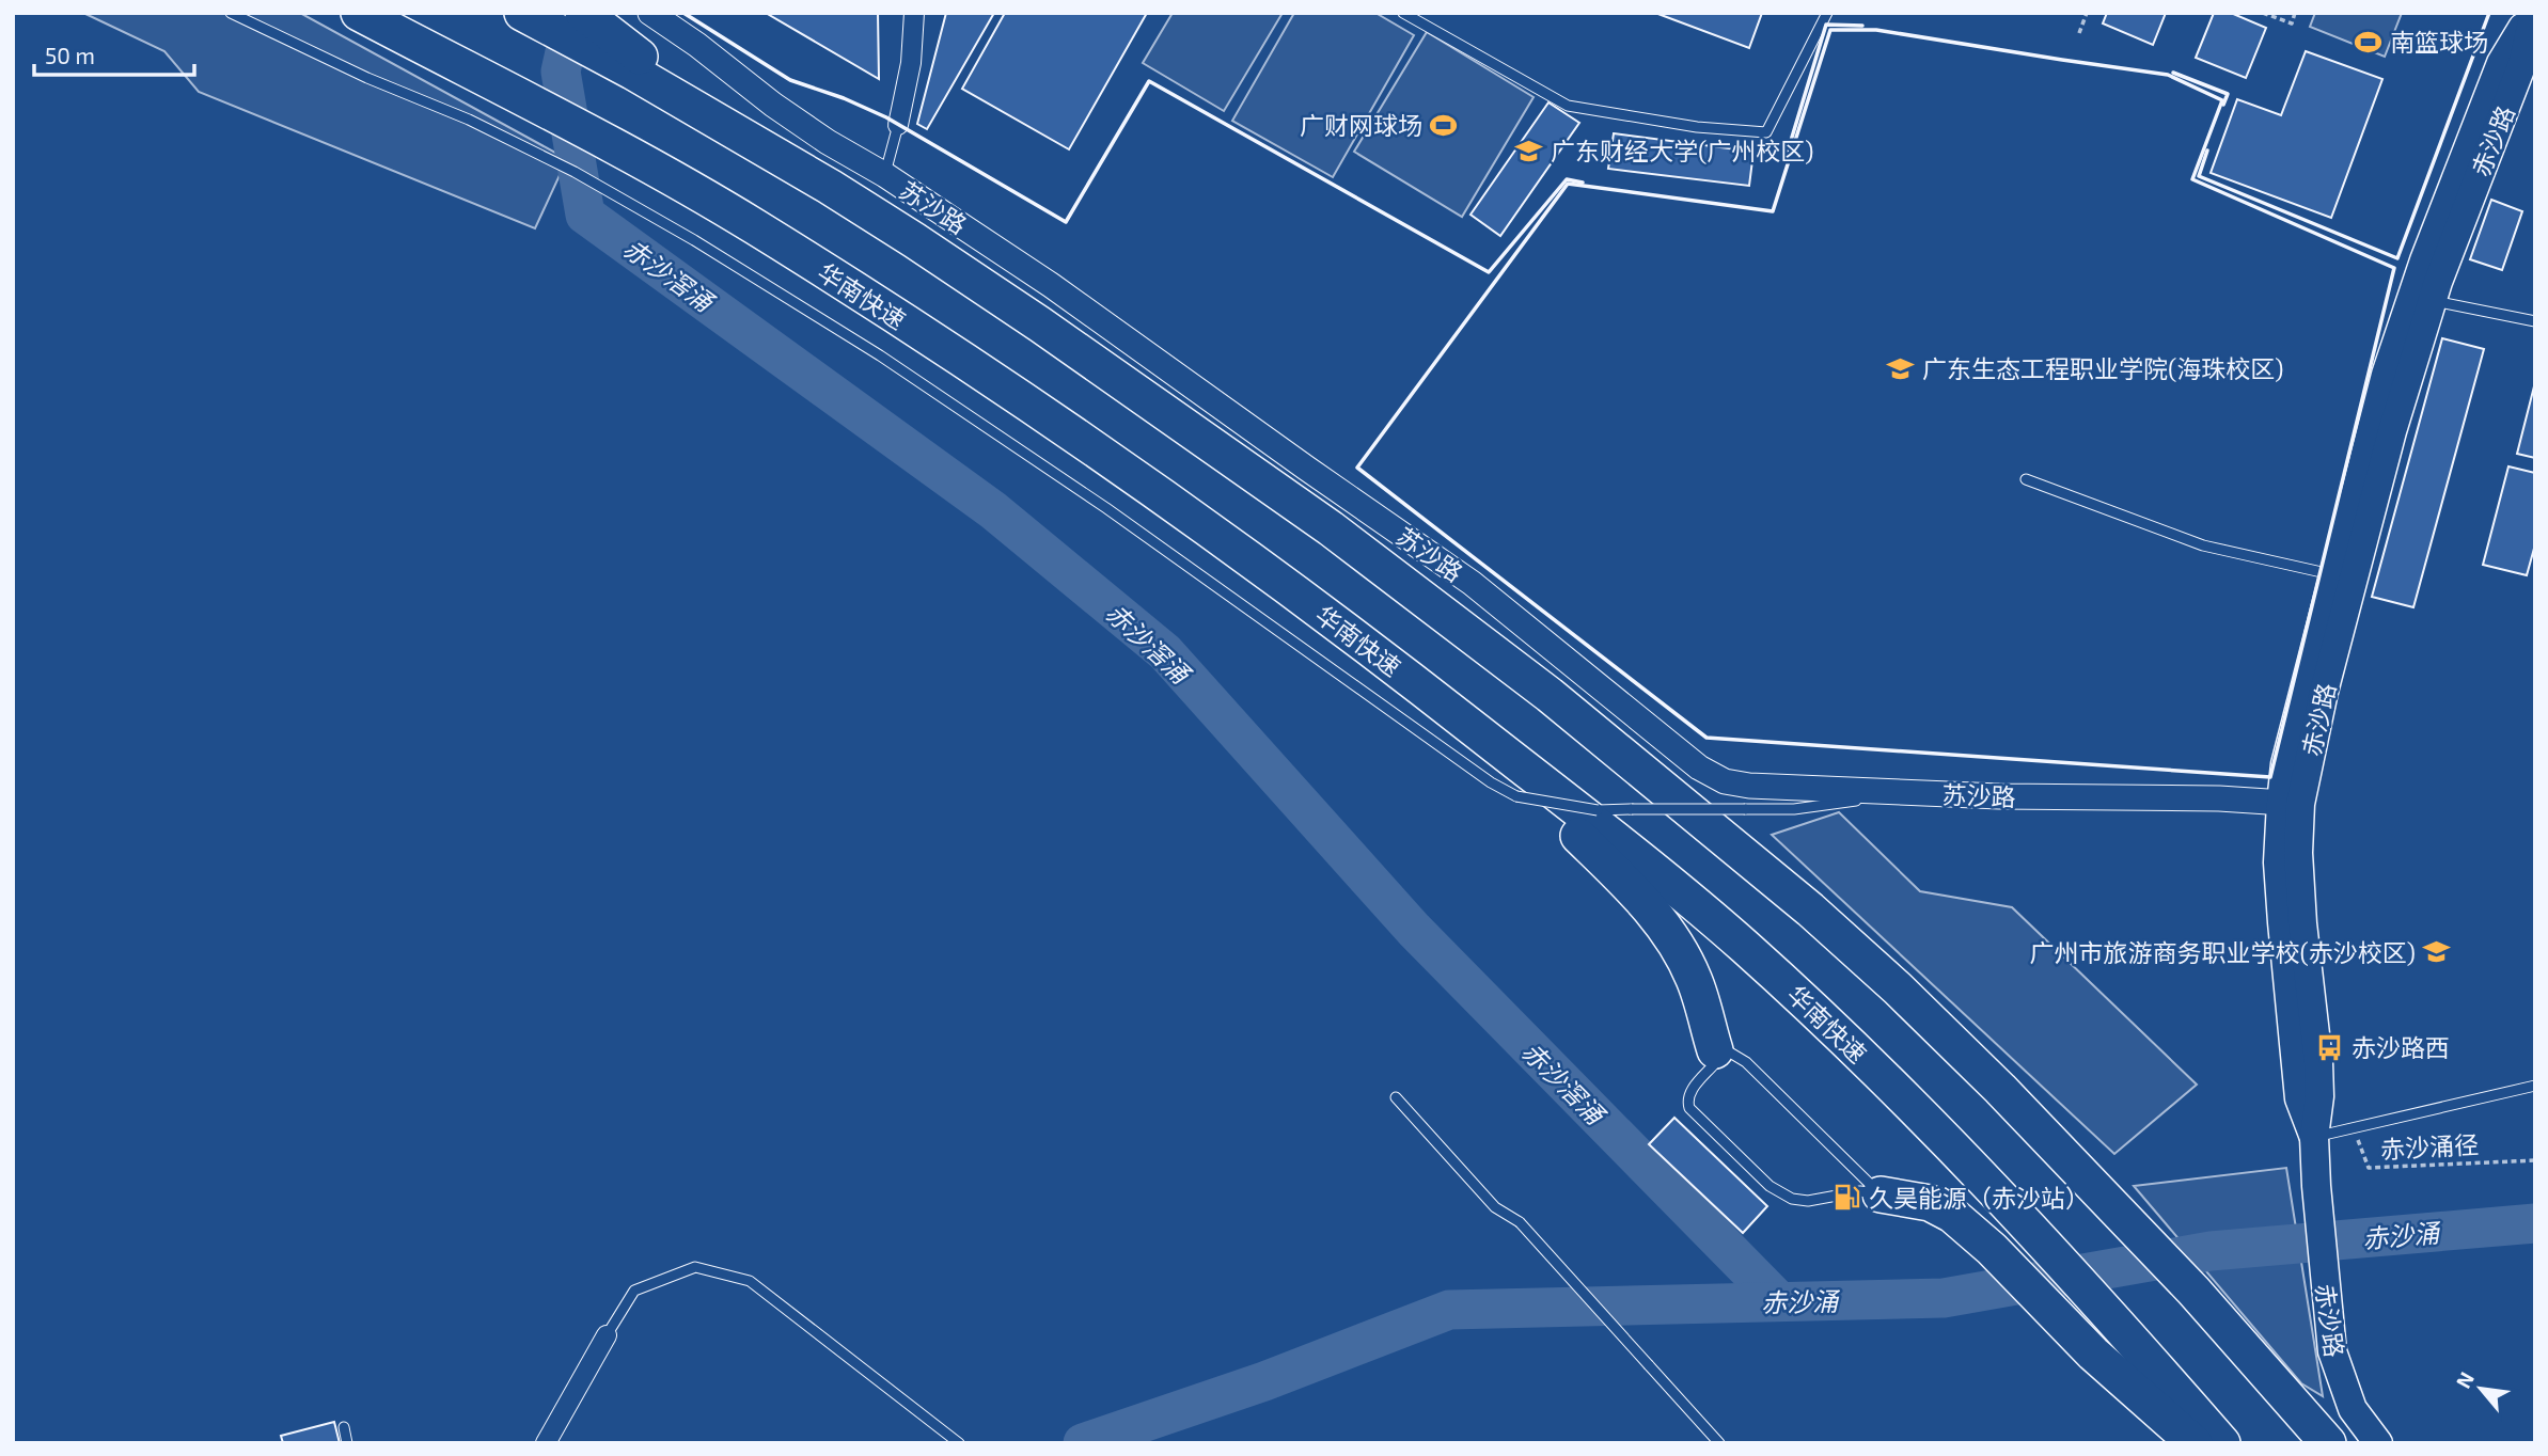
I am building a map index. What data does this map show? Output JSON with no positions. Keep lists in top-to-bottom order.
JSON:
{
  "streets": {
    "highway": ["华南快速"],
    "main road": ["赤沙路"],
    "street": ["苏沙路"],
    "path": ["赤沙涌径"]
  },
  "crossings": [
    ["赤沙路", "苏沙路"]
  ],
  "water": ["赤沙滘涌", "赤沙涌"],
  "places": {
    "sports": ["南篮球场", "广财网球场"],
    "school or university": ["广东财经大学(广州校区)", "广东生态工程职业学院(海珠校区)", "广州市旅游商务职业学校(赤沙校区)"],
    "bus stop": ["赤沙路西"],
    "fuel station": ["久昊能源（赤沙站）"]
  },
  "scale_bar": "50 m",
  "north": "top left"
}
